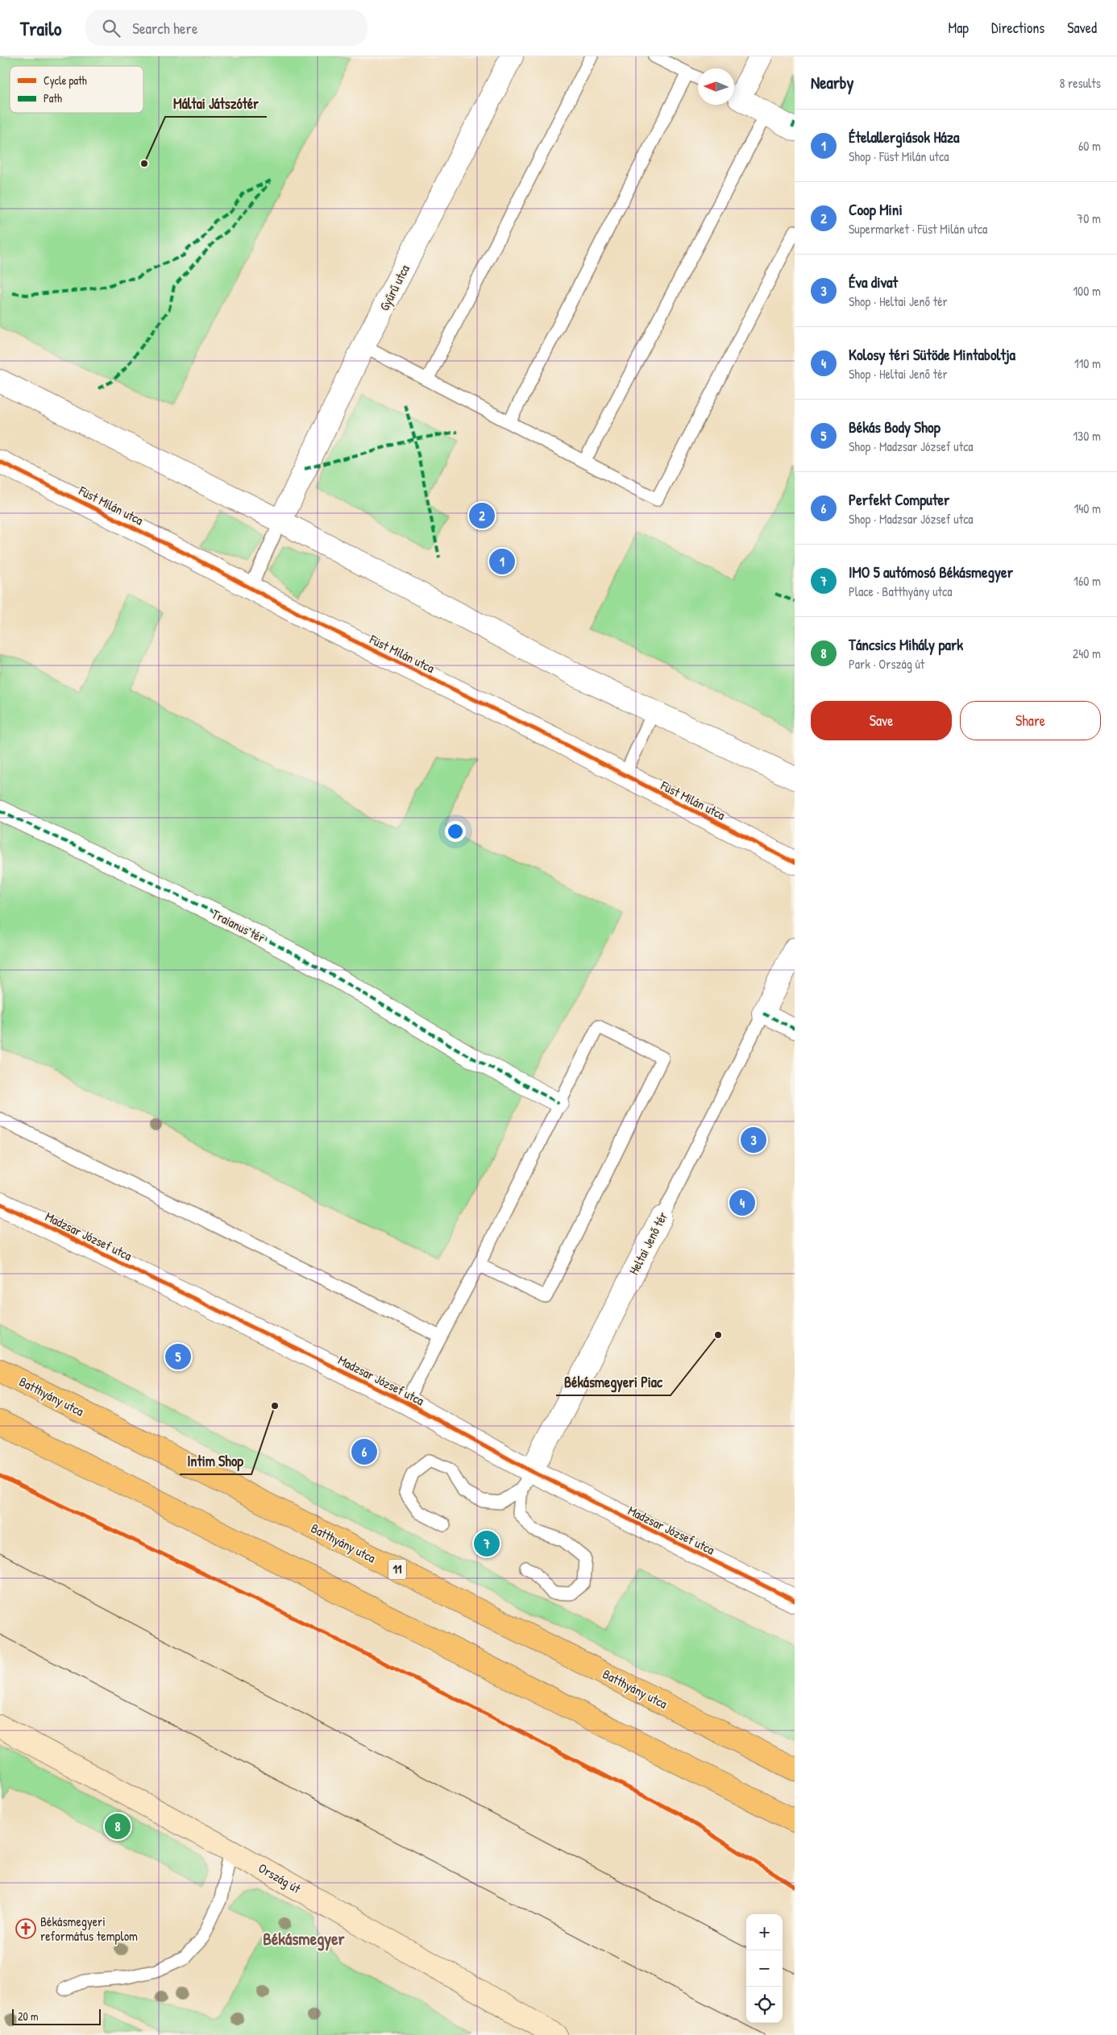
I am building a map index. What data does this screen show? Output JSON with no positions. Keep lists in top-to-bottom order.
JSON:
{
  "streets": {
    "main road": ["Batthyány utca", "11", "Ország út"],
    "street": [
      "Gyűrű utca",
      "Füst Milán utca",
      "Traianus tér",
      "Madzsar József utca",
      "Heltai Jenő tér"
    ]
  },
  "crossings": [
    ["Madzsar József utca", "Heltai Jenő tér"]
  ],
  "districts": ["Békásmegyer"],
  "places": {
    "other": ["Máltai Játszótér", "Békásmegyeri Piac", "Intim Shop"],
    "church": ["Békásmegyeri református templom"]
  },
  "legend": ["Cycle path", "Path"],
  "scale_bar": "20 m",
  "north": "left",
  "page": {
    "header": "Trailo",
    "search": "Search here",
    "nav": ["Map", "Directions", "Saved"],
    "heading": ["Nearby", "8 results"],
    "list": [
      {
        "mark": "1",
        "name": "Ételallergiások Háza",
        "note": "Shop · Füst Milán utca",
        "value": "60 m"
      },
      {
        "mark": "2",
        "name": "Coop Mini",
        "note": "Supermarket · Füst Milán utca",
        "value": "70 m"
      },
      {
        "mark": "3",
        "name": "Éva divat",
        "note": "Shop · Heltai Jenő tér",
        "value": "100 m"
      },
      {
        "mark": "4",
        "name": "Kolosy téri Sütöde Mintaboltja",
        "note": "Shop · Heltai Jenő tér",
        "value": "110 m"
      },
      {
        "mark": "5",
        "name": "Békás Body Shop",
        "note": "Shop · Madzsar József utca",
        "value": "130 m"
      },
      {
        "mark": "6",
        "name": "Perfekt Computer",
        "note": "Shop · Madzsar József utca",
        "value": "140 m"
      },
      {
        "mark": "7",
        "name": "IMO 5 autómosó Békásmegyer",
        "note": "Place · Batthyány utca",
        "value": "160 m"
      },
      {
        "mark": "8",
        "name": "Táncsics Mihály park",
        "note": "Park · Ország út",
        "value": "240 m"
      }
    ],
    "pins": [
      "2",
      "1",
      "3",
      "4",
      "5",
      "6",
      "7",
      "8"
    ],
    "buttons": ["Save", "Share"],
    "map_buttons": ["+", "−"],
    "scale": "20 m"
  }
}
